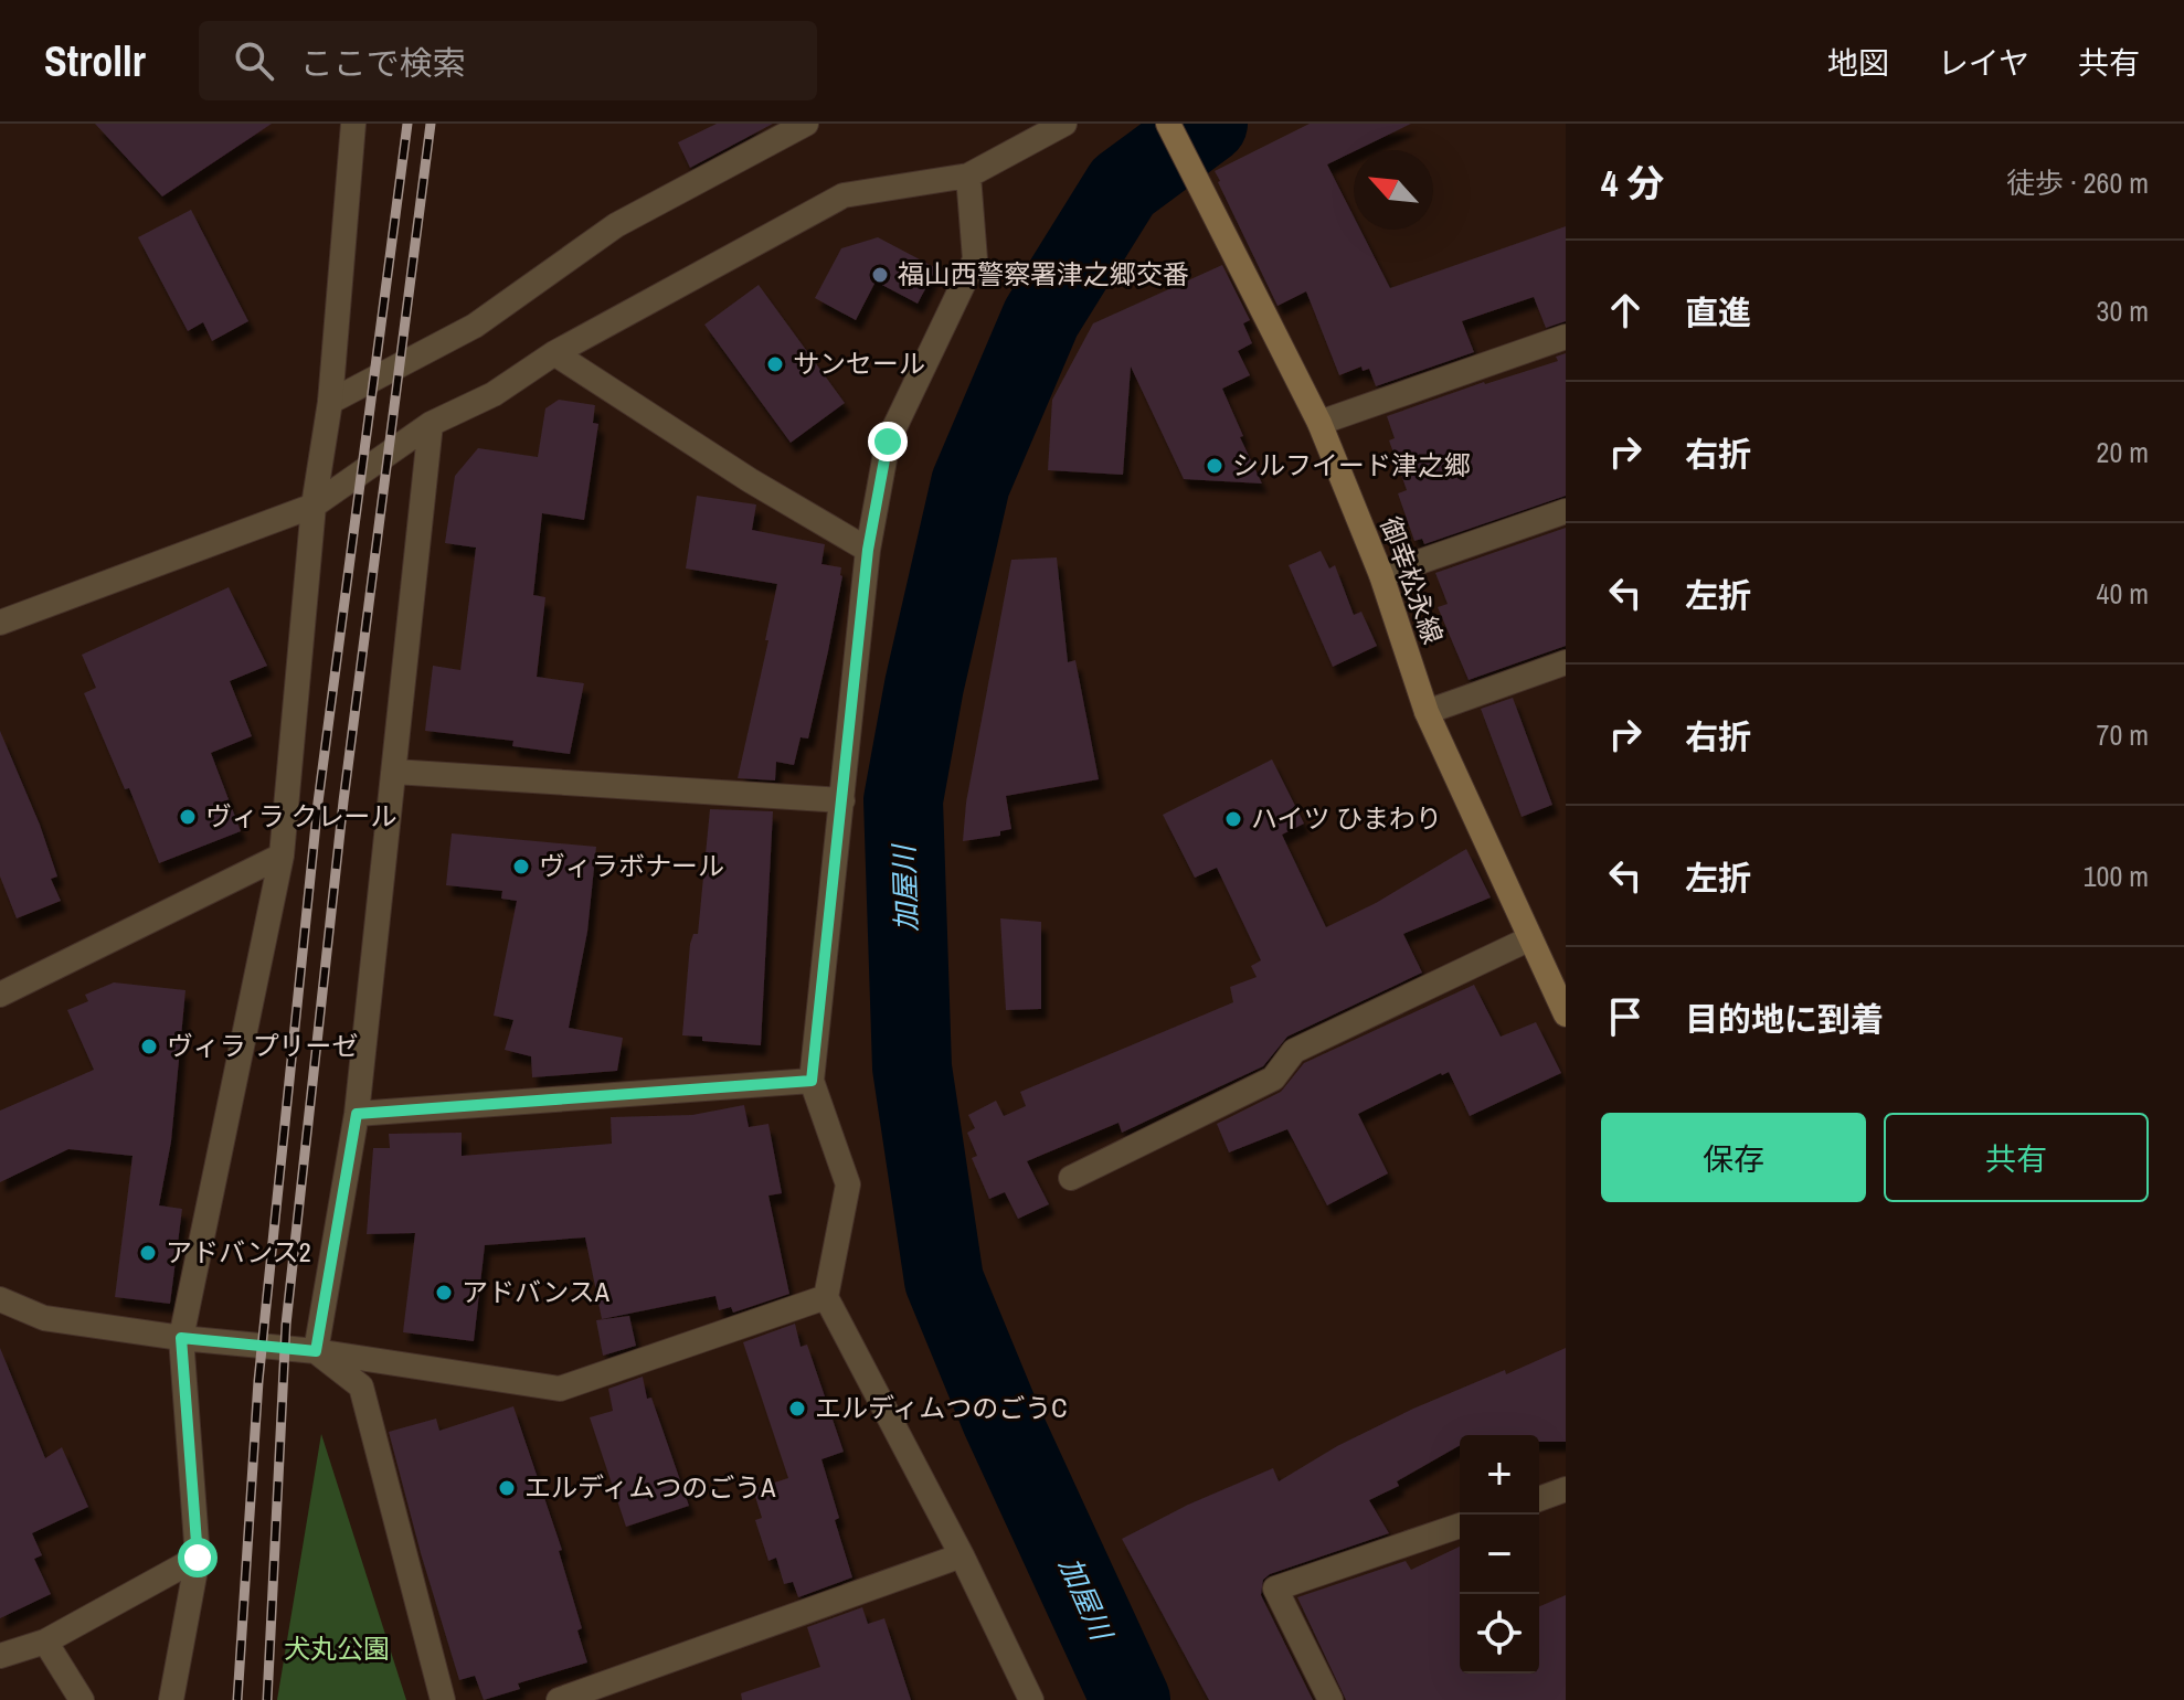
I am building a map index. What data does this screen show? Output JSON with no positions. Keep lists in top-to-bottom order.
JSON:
{
  "streets": {
    "main road": ["御幸松永線"]
  },
  "water": ["加屋川"],
  "parks": ["犬丸公園"],
  "places": [
    "福山西警察署津之郷交番",
    "サンセール",
    "シルフイード津之郷",
    "ヴィラ クレール",
    "ハイツ ひまわり",
    "ヴィラボナール",
    "ヴィラ プリーゼ",
    "アドバンス2",
    "アドバンスA",
    "エルディムつのごうC",
    "エルディムつのごうA"
  ],
  "north": "top left",
  "page": {
    "header": "Strollr",
    "search": "ここで検索",
    "nav": ["地図", "レイヤ", "共有"],
    "heading": ["4 分", "徒歩 · 260 m"],
    "list": [
      ["直進", "30 m"],
      ["右折", "20 m"],
      ["左折", "40 m"],
      ["右折", "70 m"],
      ["左折", "100 m"],
      "目的地に到着"
    ],
    "buttons": ["保存", "共有"],
    "map_buttons": ["+", "−"]
  }
}
